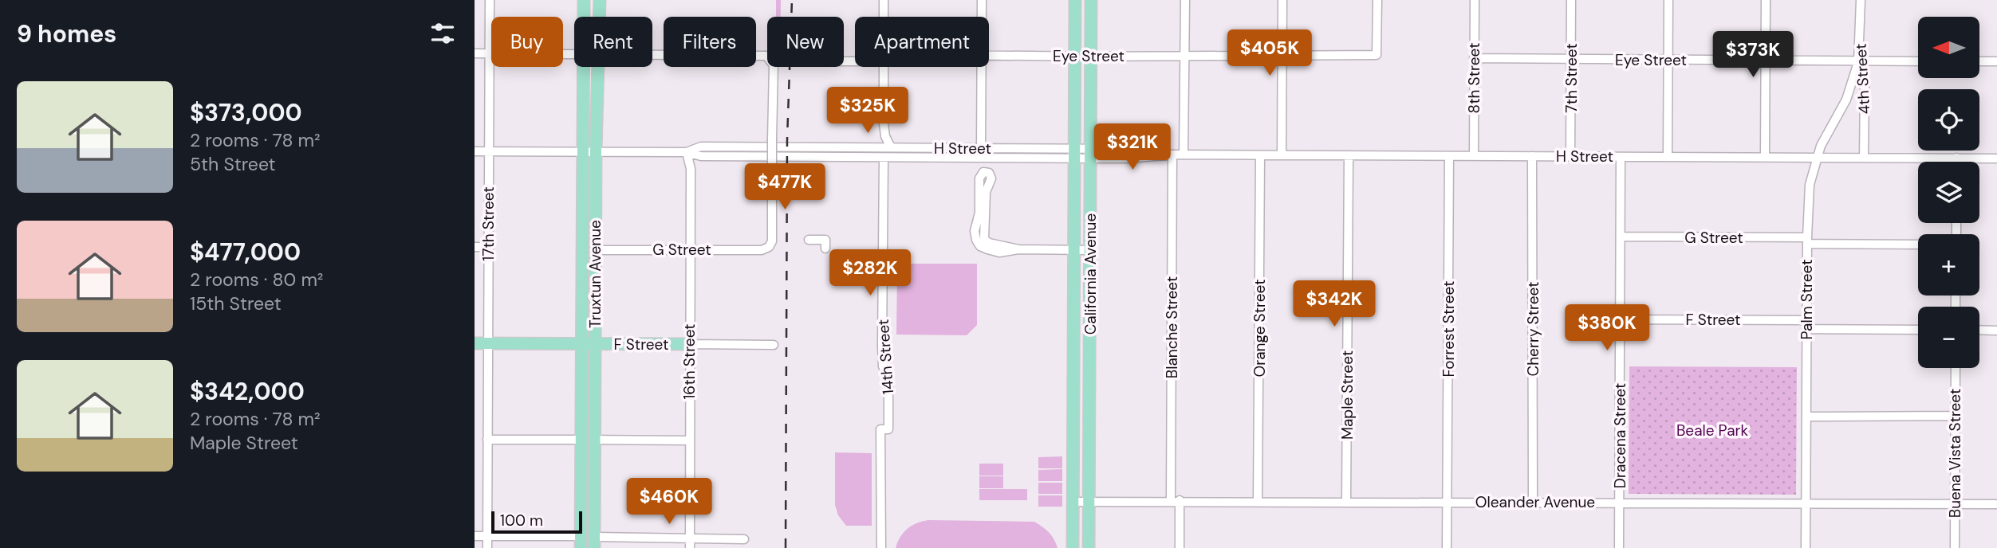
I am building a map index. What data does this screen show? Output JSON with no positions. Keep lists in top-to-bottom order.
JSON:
{
  "streets": {
    "main road": ["Truxtun Avenue", "California Avenue", "F Street"],
    "street": [
      "Eye Street",
      "8th Street",
      "7th Street",
      "4th Street",
      "H Street",
      "17th Street",
      "G Street",
      "Palm Street",
      "Blanche Street",
      "Orange Street",
      "Forrest Street",
      "Cherry Street",
      "14th Street",
      "16th Street",
      "Maple Street",
      "Dracena Street",
      "Buena Vista Street",
      "Oleander Avenue"
    ]
  },
  "crossings": [
    ["Eye Street", "8th Street"],
    ["Eye Street", "7th Street"],
    ["Eye Street", "4th Street"],
    ["Eye Street", "California Avenue"],
    ["Eye Street", "Palm Street"],
    ["8th Street", "H Street"],
    ["7th Street", "H Street"],
    ["4th Street", "H Street"],
    ["4th Street", "Palm Street"],
    ["H Street", "17th Street"],
    ["H Street", "Truxtun Avenue"],
    ["H Street", "California Avenue"],
    ["H Street", "Palm Street"],
    ["H Street", "Blanche Street"],
    ["H Street", "Orange Street"],
    ["H Street", "Forrest Street"],
    ["H Street", "Cherry Street"],
    ["H Street", "14th Street"],
    ["H Street", "16th Street"],
    ["H Street", "Maple Street"],
    ["H Street", "Dracena Street"],
    ["17th Street", "F Street"],
    ["G Street", "Truxtun Avenue"],
    ["G Street", "Palm Street"],
    ["G Street", "16th Street"],
    ["G Street", "Dracena Street"],
    ["Truxtun Avenue", "F Street"],
    ["California Avenue", "Oleander Avenue"],
    ["Palm Street", "F Street"],
    ["Palm Street", "Oleander Avenue"],
    ["F Street", "16th Street"],
    ["F Street", "Dracena Street"],
    ["Blanche Street", "Oleander Avenue"],
    ["Orange Street", "Oleander Avenue"],
    ["Forrest Street", "Oleander Avenue"],
    ["Cherry Street", "Oleander Avenue"],
    ["Maple Street", "Oleander Avenue"],
    ["Dracena Street", "Oleander Avenue"],
    ["Buena Vista Street", "Oleander Avenue"]
  ],
  "parks": ["Beale Park"],
  "scale_bar": "100 m",
  "north": "left",
  "page": {
    "heading": "9 homes",
    "map_buttons": ["+", "−"],
    "chip": [
      "Buy",
      "Rent",
      "Filters",
      "New",
      "Apartment"
    ],
    "price": [
      "$405K",
      "$373K",
      "$325K",
      "$321K",
      "$477K",
      "$282K",
      "$342K",
      "$380K",
      "$460K"
    ],
    "list": [
      {
        "name": "$373,000",
        "note": "2 rooms · 78 m² · 5th Street"
      },
      {
        "name": "$477,000",
        "note": "2 rooms · 80 m² · 15th Street"
      },
      {
        "name": "$342,000",
        "note": "2 rooms · 78 m² · Maple Street"
      }
    ],
    "scale": "100 m"
  }
}
